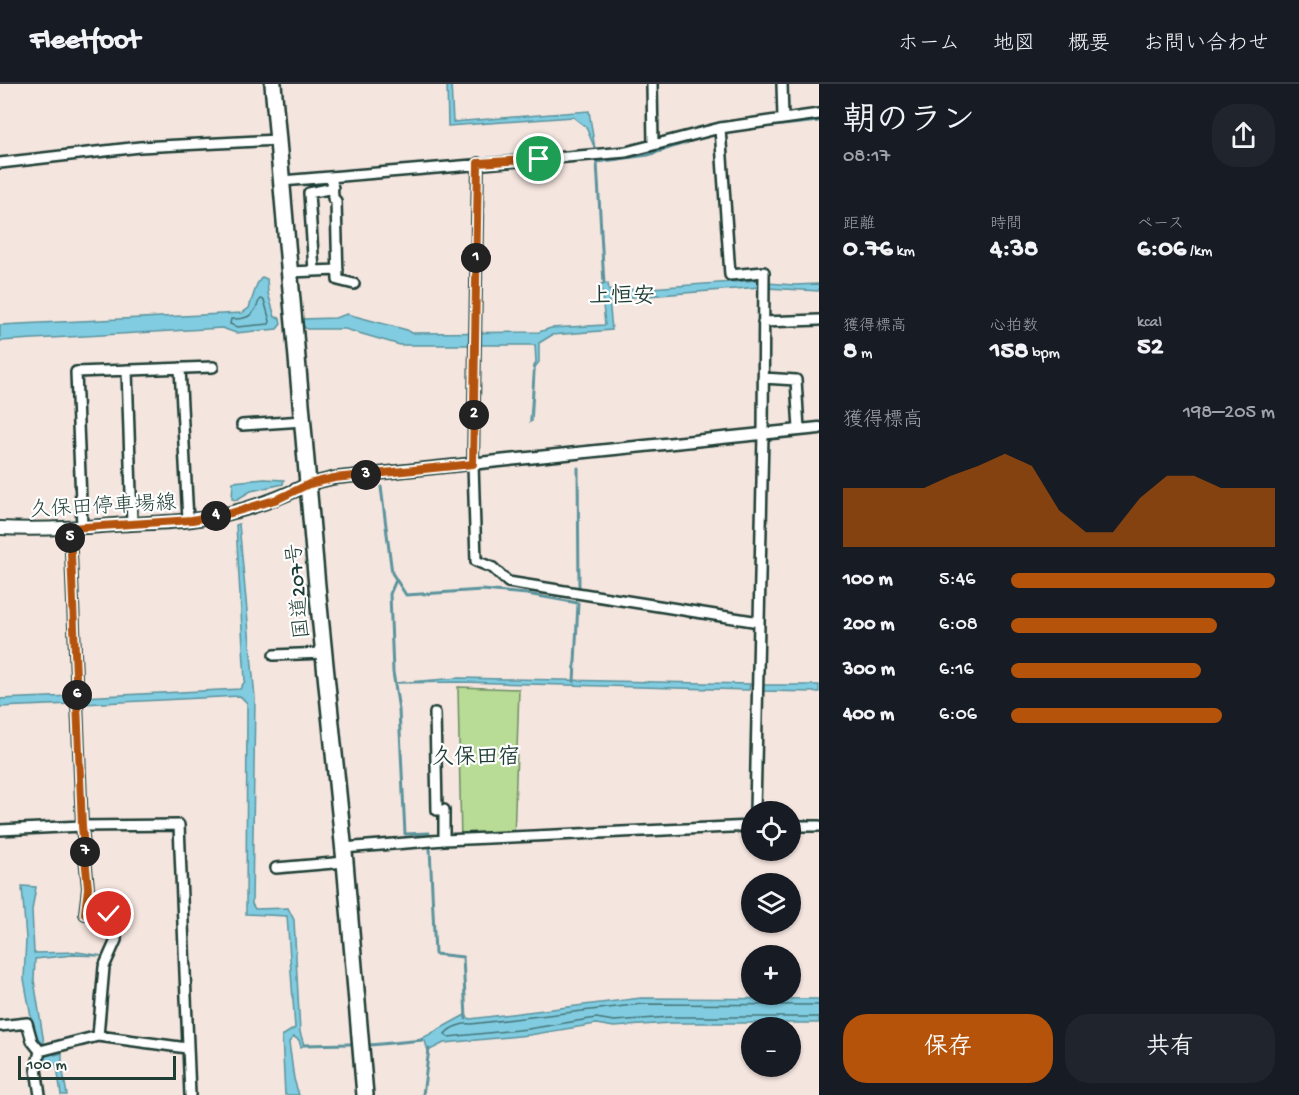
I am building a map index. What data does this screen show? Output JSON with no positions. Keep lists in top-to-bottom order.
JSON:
{
  "streets": {
    "highway": ["国道207号"],
    "main road": ["久保田停車場線"]
  },
  "crossings": [
    ["久保田停車場線", "国道207号"]
  ],
  "districts": ["上恒安", "久保田宿"],
  "scale_bar": "100 m",
  "page": {
    "header": "Fleetfoot",
    "nav": [
      "ホーム",
      "地図",
      "概要",
      "お問い合わせ"
    ],
    "heading": ["朝のラン", "08:17"],
    "stats": [
      ["距離", "0.76 km"],
      ["時間", "4:38"],
      ["ペース", "6:06 /km"],
      ["獲得標高", "8 m"],
      ["心拍数", "158 bpm"],
      ["kcal", "52"]
    ],
    "pins": [
      "1",
      "2",
      "3",
      "4",
      "5",
      "6",
      "7"
    ],
    "chart": ["獲得標高", "198–205 m"],
    "list": [
      {
        "name": "100 m",
        "note": "5:46"
      },
      {
        "name": "200 m",
        "note": "6:08"
      },
      {
        "name": "300 m",
        "note": "6:16"
      },
      {
        "name": "400 m",
        "note": "6:06"
      }
    ],
    "map_buttons": ["+", "−"],
    "buttons": ["保存", "共有"],
    "scale": "100 m"
  }
}
